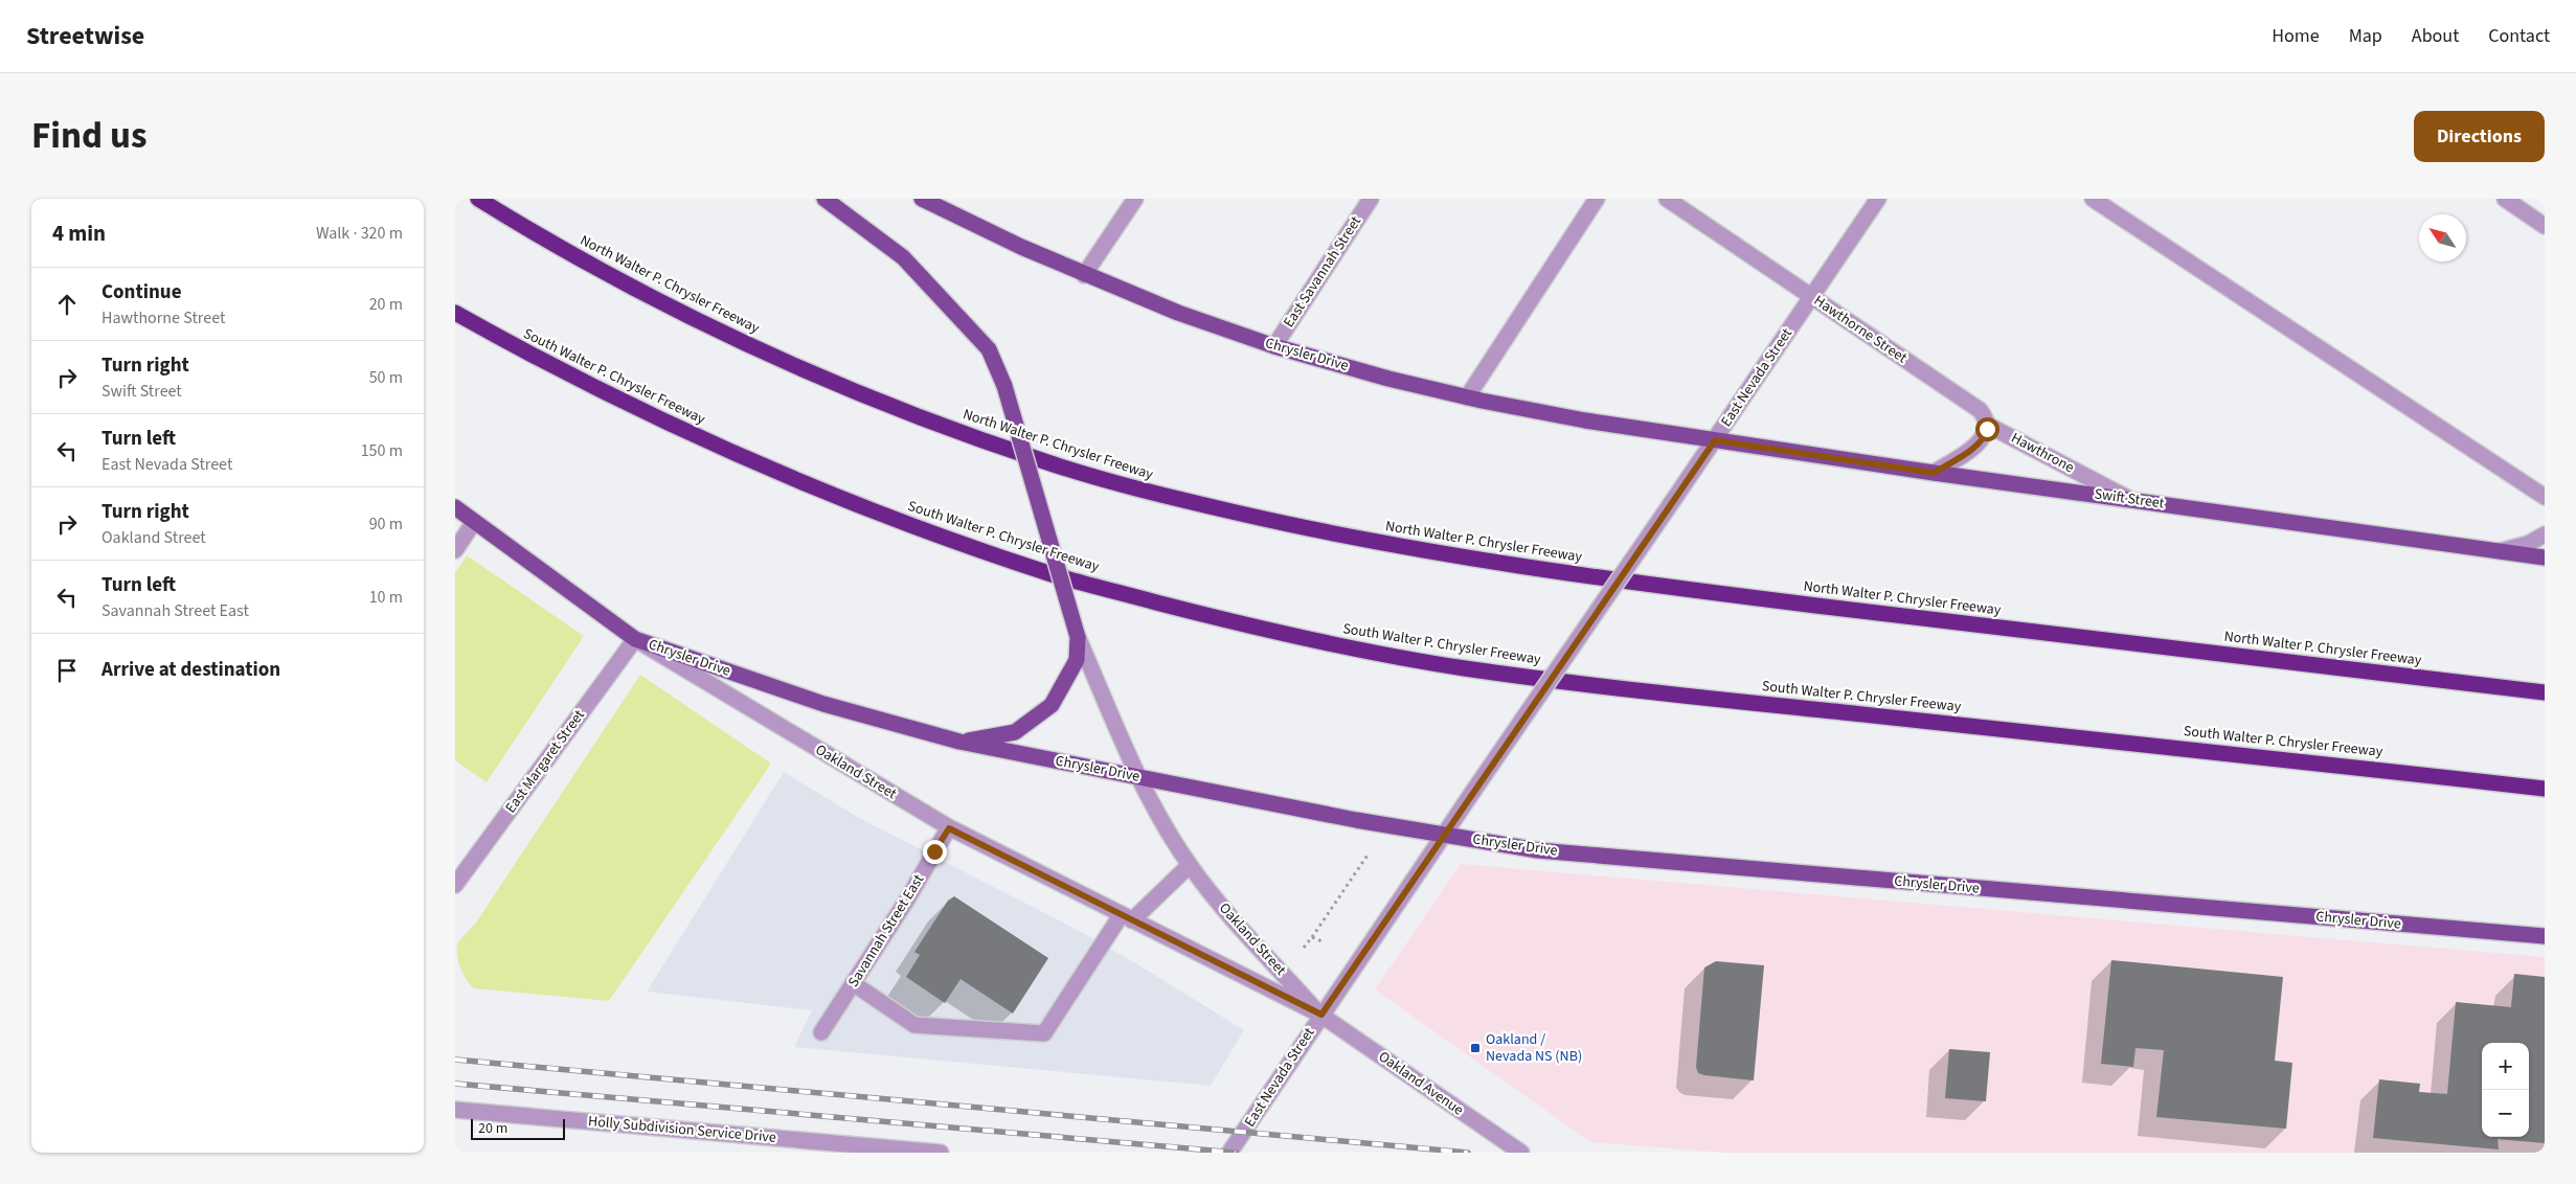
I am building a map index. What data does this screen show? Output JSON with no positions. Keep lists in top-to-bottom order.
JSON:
{
  "streets": {
    "highway": ["North Walter P. Chrysler Freeway", "South Walter P. Chrysler Freeway"],
    "main road": ["Chrysler Drive", "Swift Street"],
    "street": [
      "East Savannah Street",
      "Hawthorne Street",
      "East Nevada Street",
      "Hawthrone",
      "East Margaret Street",
      "Oakland Street",
      "Savannah Street East",
      "Oakland Avenue",
      "Holly Subdivision Service Drive"
    ]
  },
  "crossings": [
    ["East Savannah Street", "Chrysler Drive"],
    ["Hawthorne Street", "East Nevada Street"],
    ["Hawthorne Street", "Hawthrone"],
    ["Chrysler Drive", "East Nevada Street"],
    ["Chrysler Drive", "Swift Street"],
    ["Chrysler Drive", "East Margaret Street"],
    ["Chrysler Drive", "Oakland Street"],
    ["East Nevada Street", "Swift Street"],
    ["East Nevada Street", "Oakland Street"],
    ["East Nevada Street", "Oakland Avenue"],
    ["Hawthrone", "Swift Street"],
    ["East Margaret Street", "Oakland Street"],
    ["Oakland Street", "Savannah Street East"],
    ["Oakland Street", "Oakland Avenue"]
  ],
  "places": {
    "transit": ["Oakland / Nevada NS (NB)"]
  },
  "scale_bar": "20 m",
  "north": "top left",
  "page": {
    "header": "Streetwise",
    "nav": [
      "Home",
      "Map",
      "About",
      "Contact"
    ],
    "title": "Find us",
    "buttons": "Directions",
    "heading": ["4 min", "Walk · 320 m"],
    "list": [
      ["Continue", "Hawthorne Street", "20 m"],
      ["Turn right", "Swift Street", "50 m"],
      ["Turn left", "East Nevada Street", "150 m"],
      ["Turn right", "Oakland Street", "90 m"],
      ["Turn left", "Savannah Street East", "10 m"],
      "Arrive at destination"
    ],
    "map_buttons": ["+", "−"],
    "scale": "20 m"
  }
}
